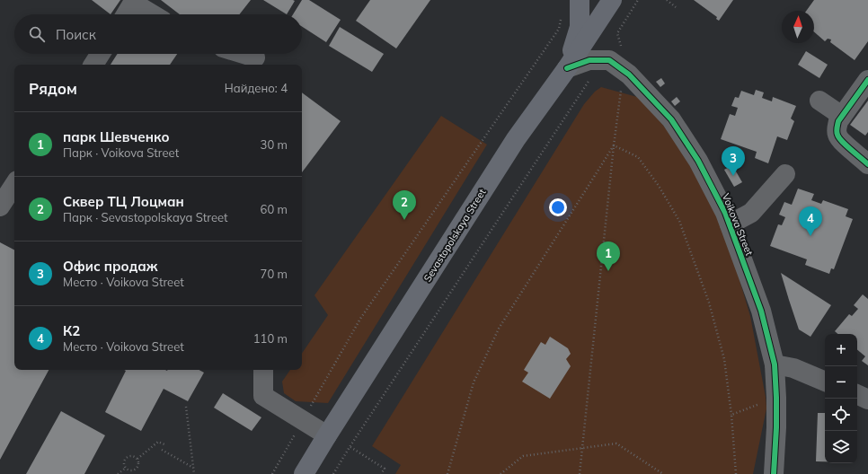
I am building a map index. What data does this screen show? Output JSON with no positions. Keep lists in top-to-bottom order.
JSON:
{
  "streets": {
    "main road": ["Sevastopolskaya Street"],
    "street": ["Voikova Street"]
  },
  "crossings": [
    ["Voikova Street", "Sevastopolskaya Street"]
  ],
  "north": "top",
  "page": {
    "search": "Поиск",
    "heading": ["Рядом", "Найдено: 4"],
    "list": [
      {
        "mark": "1",
        "name": "парк Шевченко",
        "note": "Парк · Voikova Street",
        "value": "30 m"
      },
      {
        "mark": "2",
        "name": "Сквер ТЦ Лоцман",
        "note": "Парк · Sevastopolskaya Street",
        "value": "60 m"
      },
      {
        "mark": "3",
        "name": "Офис продаж",
        "note": "Место · Voikova Street",
        "value": "70 m"
      },
      {
        "mark": "4",
        "name": "К2",
        "note": "Место · Voikova Street",
        "value": "110 m"
      }
    ],
    "pins": [
      "3",
      "2",
      "4",
      "1"
    ],
    "map_buttons": ["+", "−"]
  }
}
